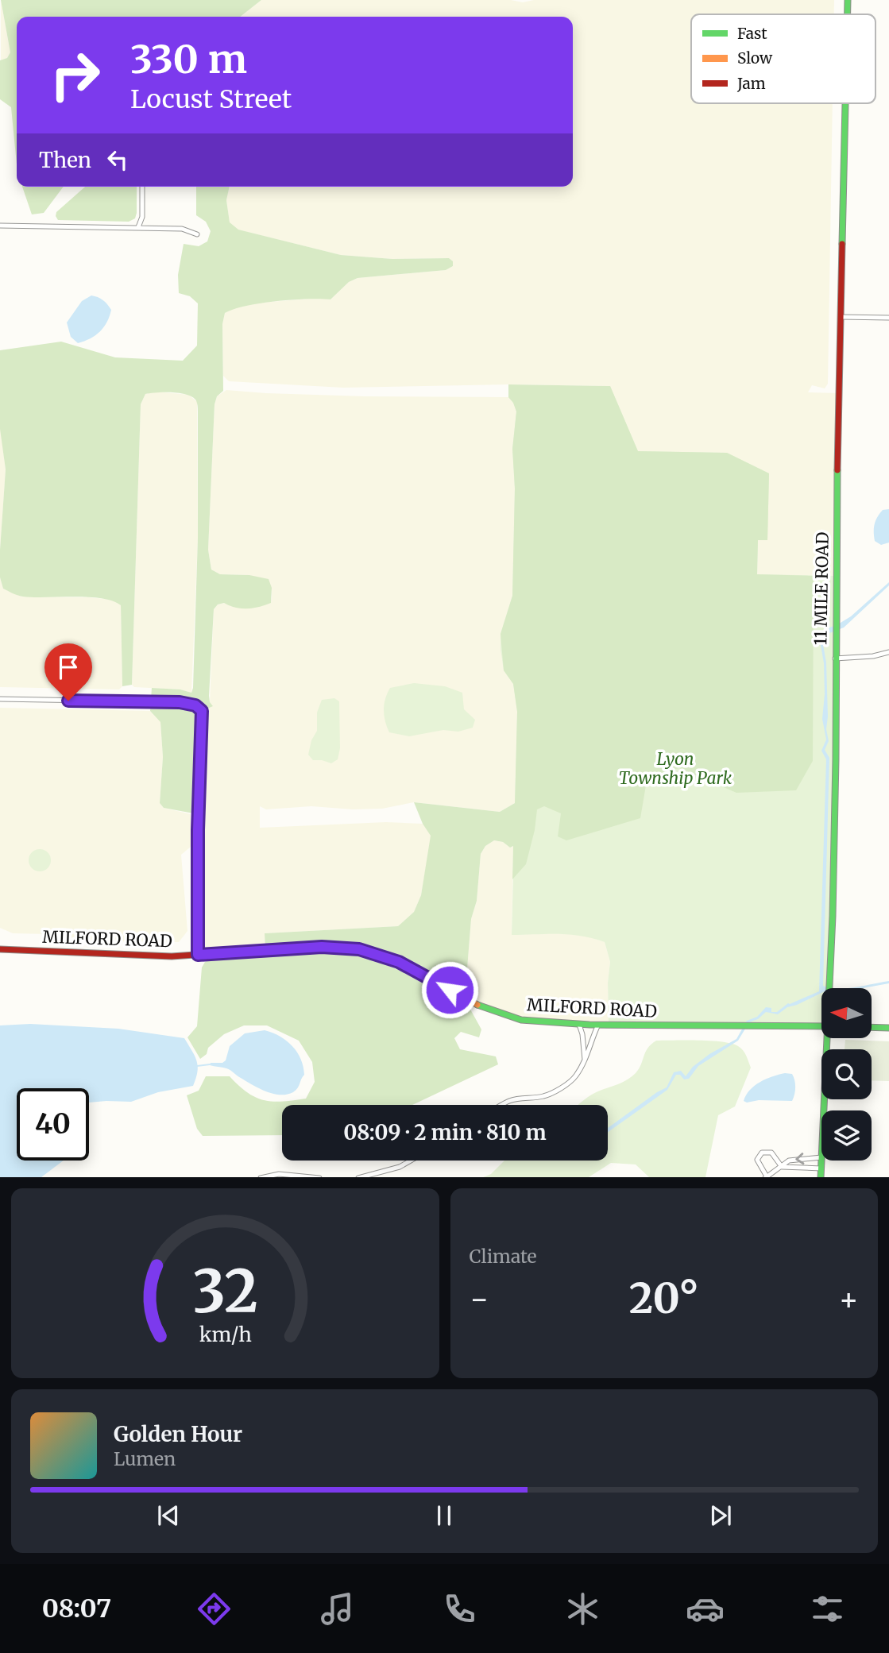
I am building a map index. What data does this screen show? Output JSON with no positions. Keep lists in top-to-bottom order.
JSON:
{
  "streets": {
    "street": ["11 MILE ROAD", "MILFORD ROAD"]
  },
  "parks": ["Lyon Township Park"],
  "legend": ["Fast", "Slow", "Jam"],
  "north": "left",
  "page": {
    "turn": ["330 m", "Locust Street"],
    "then": "Then",
    "limit": "40",
    "trip": "08:09 · 2 min · 810 m",
    "tile": "Climate",
    "heat": ["−", "20°", "+"],
    "song": ["Golden Hour", "Lumen"],
    "tabs": "08:07",
    "gauge": ["32", "km/h"]
  }
}
